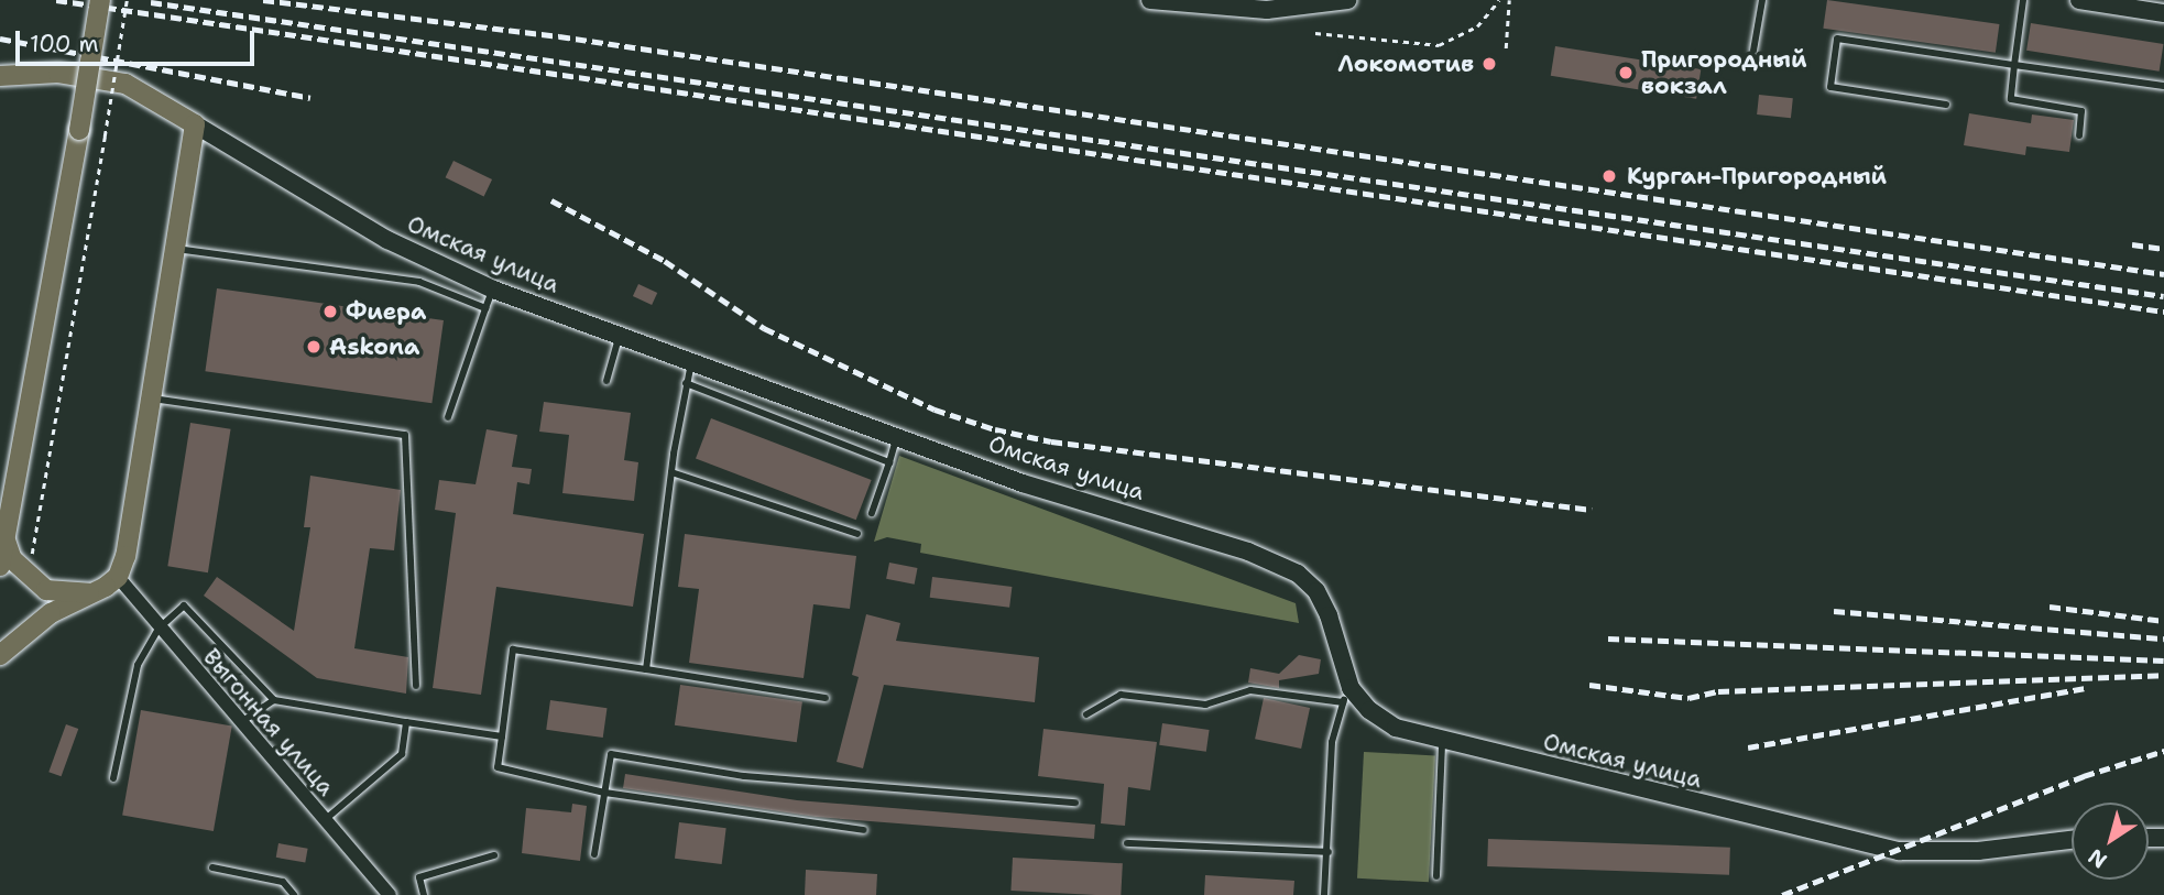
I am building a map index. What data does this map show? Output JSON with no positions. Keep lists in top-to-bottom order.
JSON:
{
  "streets": {
    "main road": ["Омская улица"],
    "street": ["Выгонная улица"]
  },
  "places": [
    "Локомотив",
    "Пригородный вокзал",
    "Курган-Пригородный",
    "Фиера",
    "Askona"
  ],
  "scale_bar": "100 m",
  "north": "bottom left"
}
